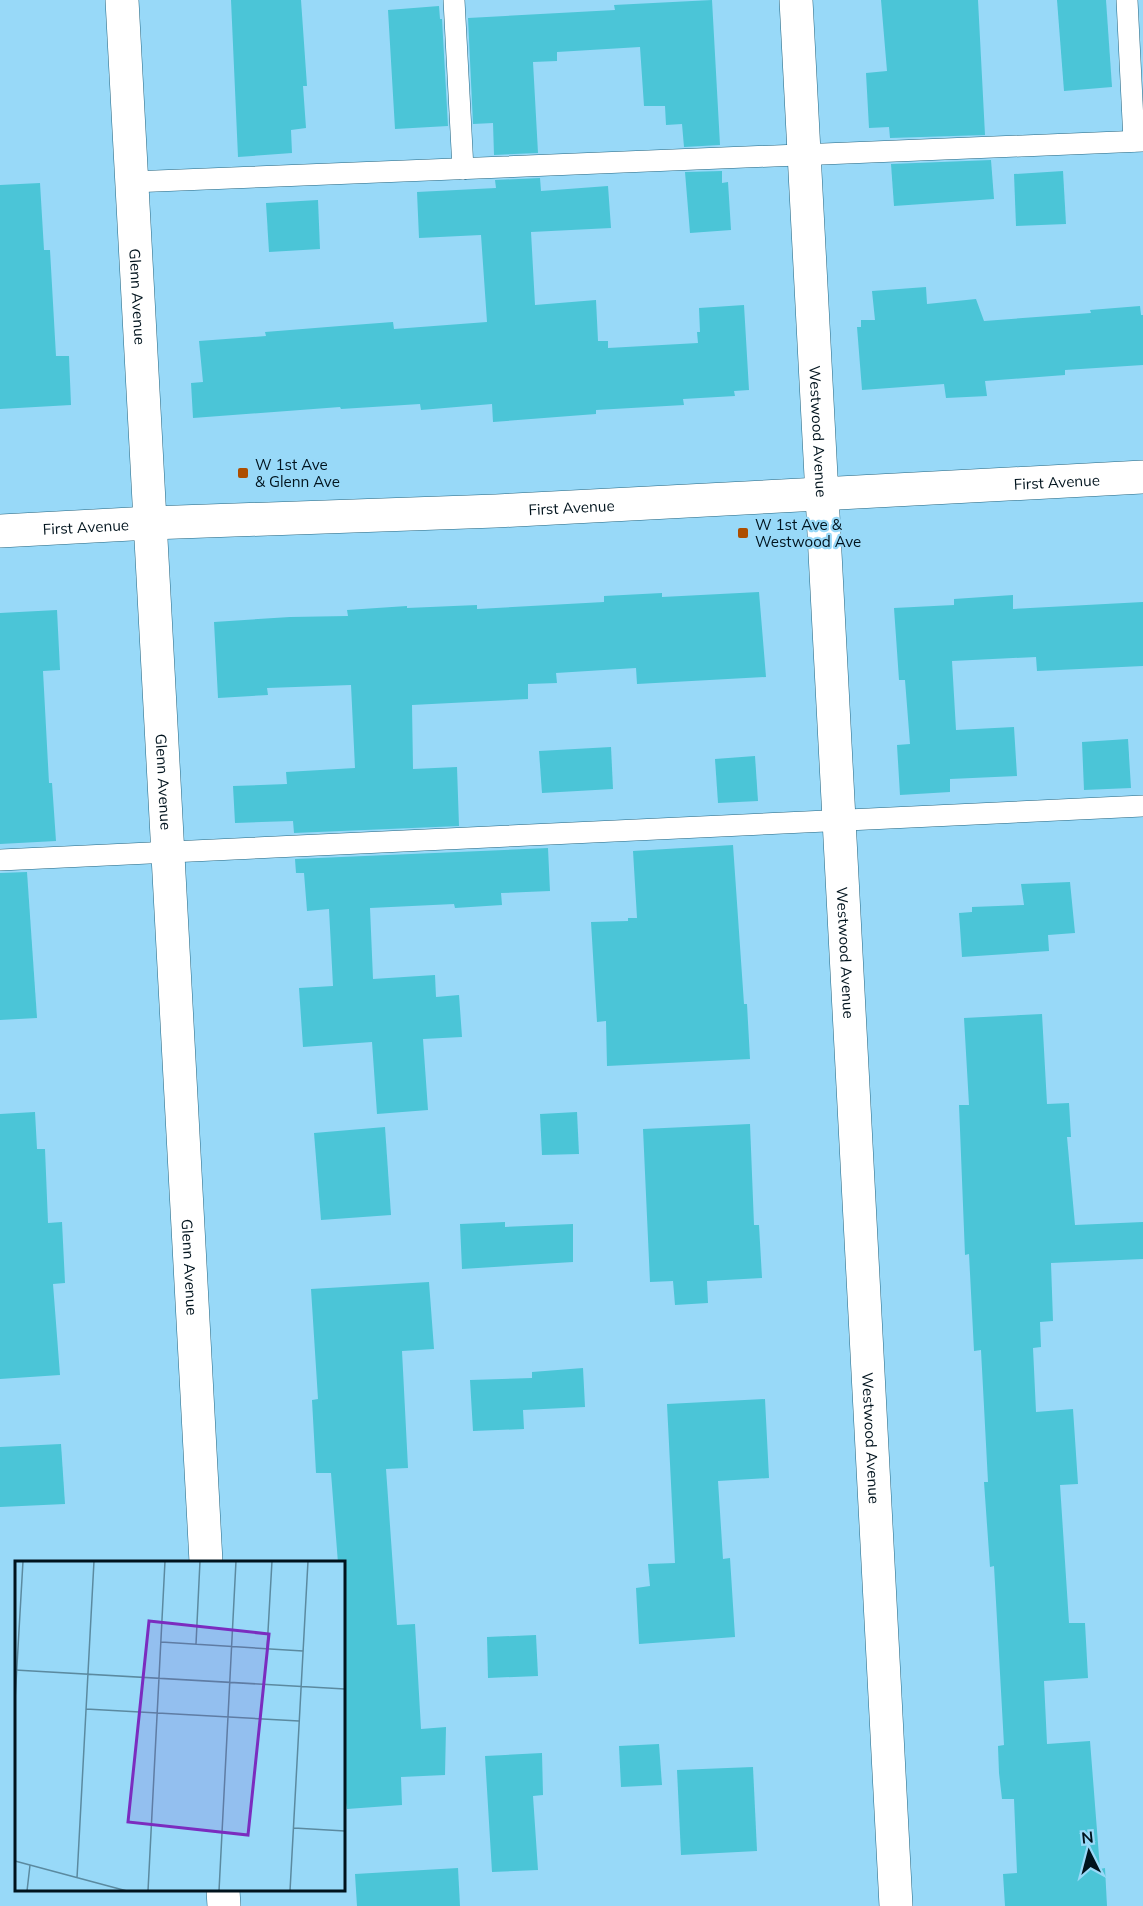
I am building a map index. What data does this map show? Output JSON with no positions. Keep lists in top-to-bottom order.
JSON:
{
  "streets": {
    "street": ["Glenn Avenue", "Westwood Avenue", "First Avenue"]
  },
  "crossings": [
    ["Glenn Avenue", "First Avenue"],
    ["Westwood Avenue", "First Avenue"]
  ],
  "places": {
    "transit": ["W 1st Ave & Glenn Ave", "W 1st Ave & Westwood Ave"]
  },
  "north": "top"
}
